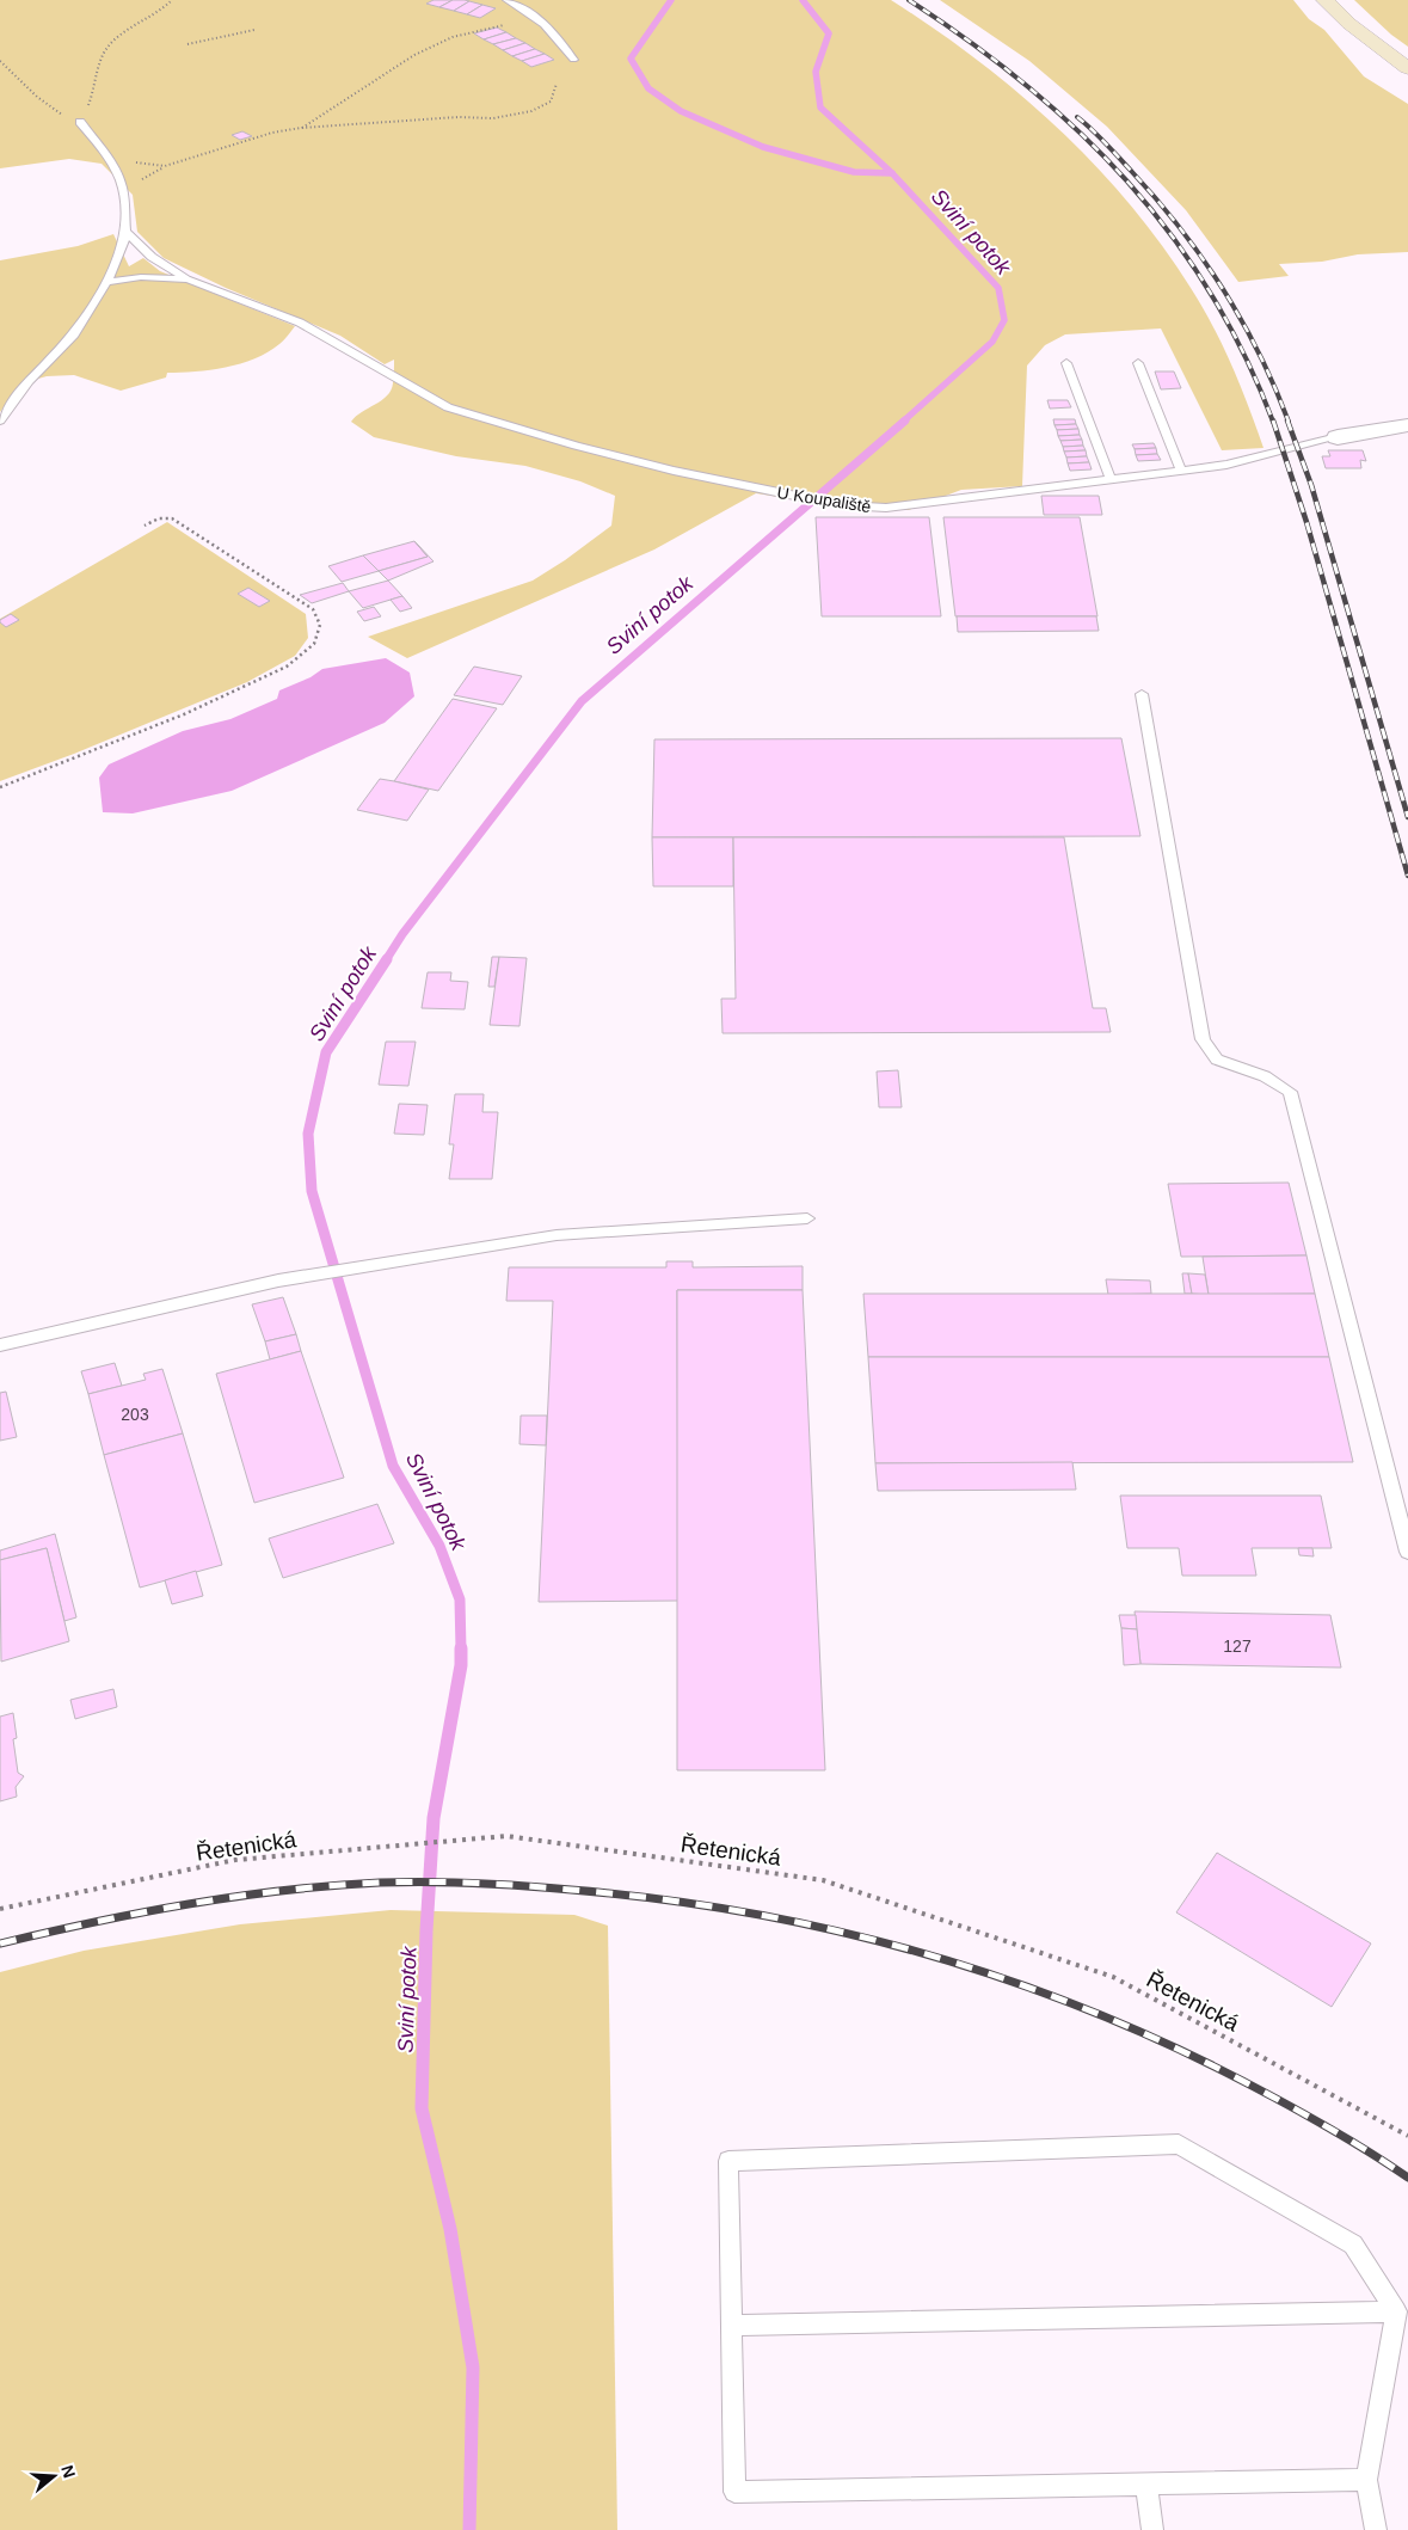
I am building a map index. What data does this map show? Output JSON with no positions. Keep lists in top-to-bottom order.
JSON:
{
  "streets": {
    "lane": ["U Koupaliště"],
    "path": ["Řetenická"]
  },
  "water": ["Sviní potok"],
  "house_numbers": ["203", "127"],
  "north": "right"
}
